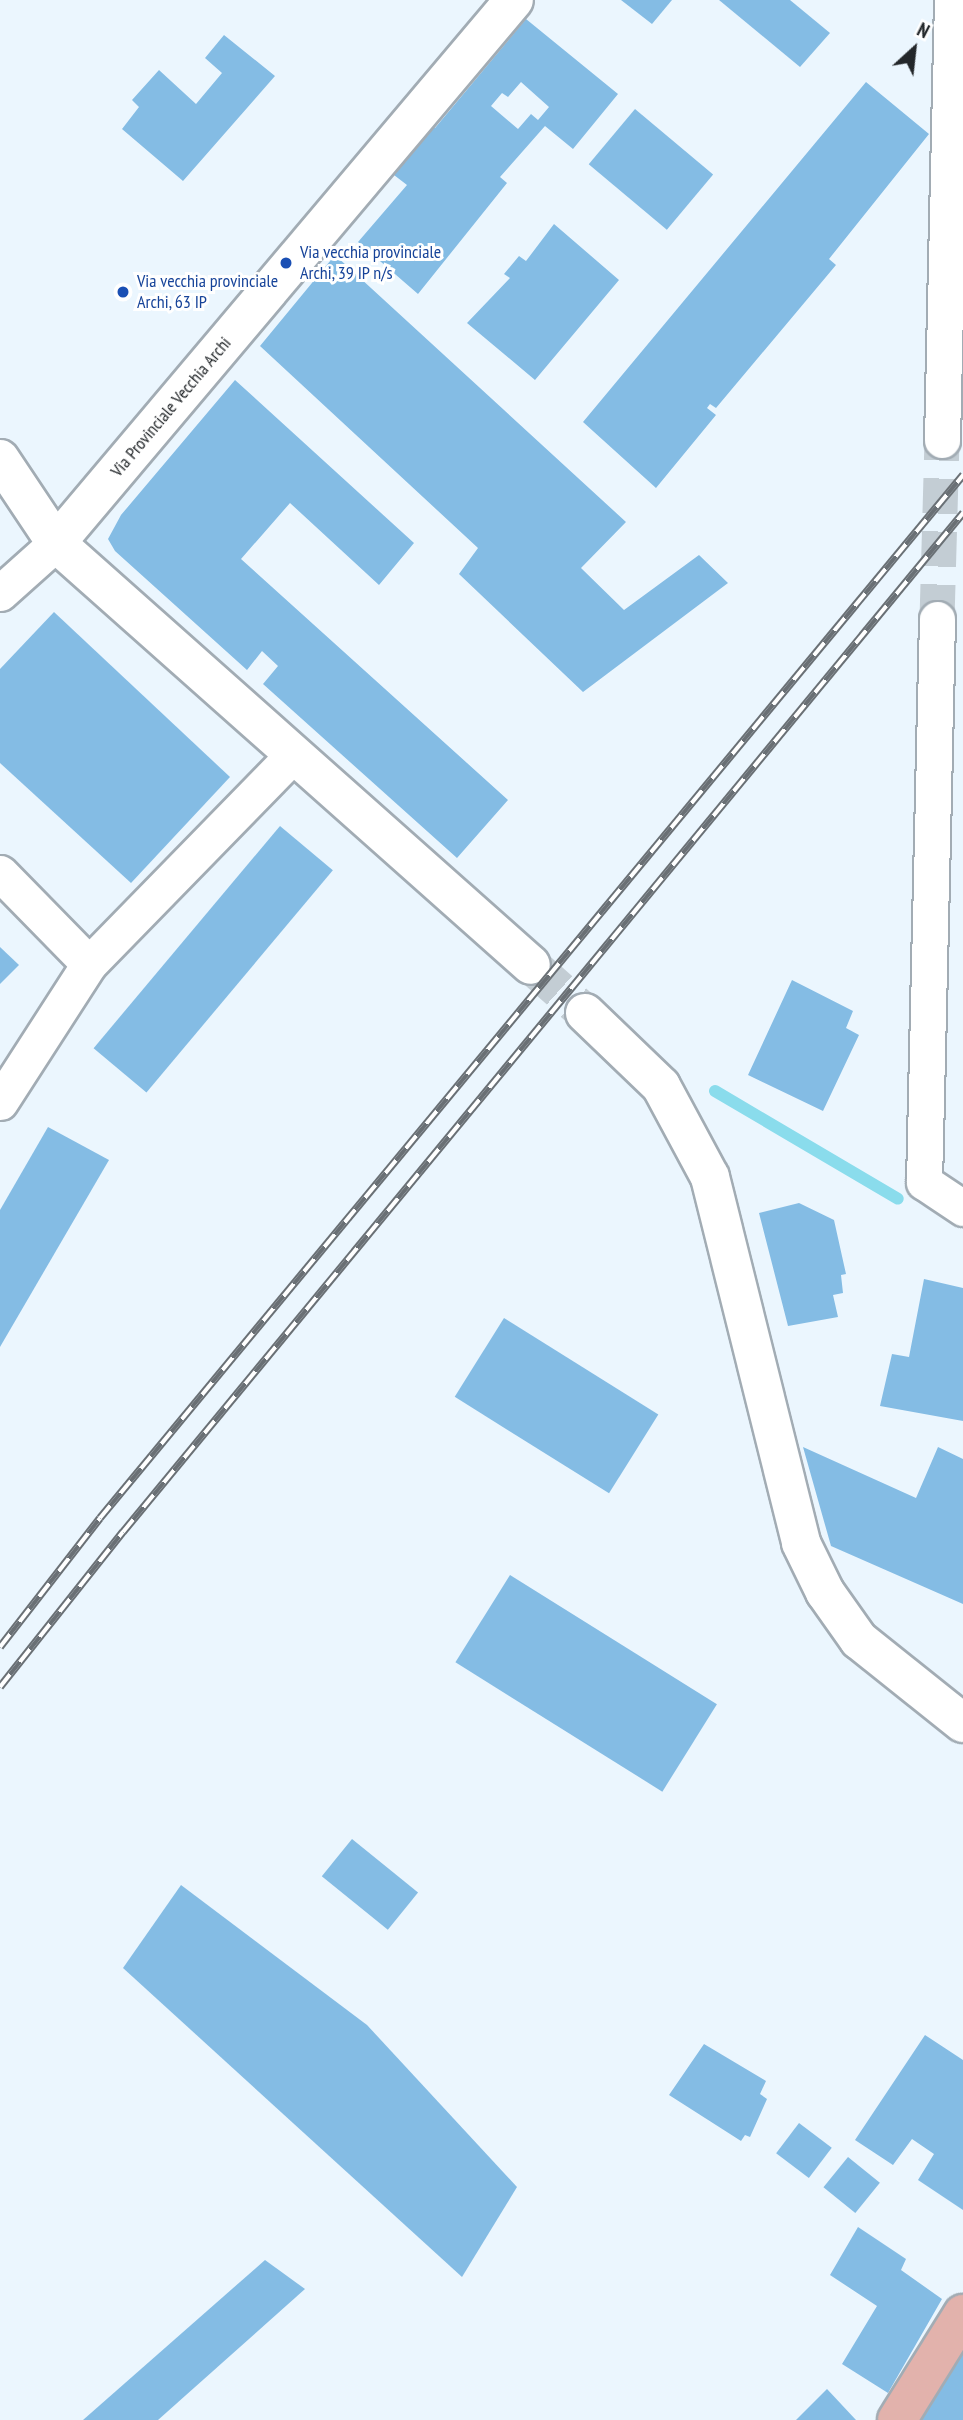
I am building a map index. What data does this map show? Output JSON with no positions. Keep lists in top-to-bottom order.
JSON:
{
  "streets": {
    "street": ["Via Provinciale Vecchia Archi"]
  },
  "places": ["Via vecchia provinciale Archi, 39 IP n/s", "Via vecchia provinciale Archi, 63 IP"],
  "north": "top right"
}
